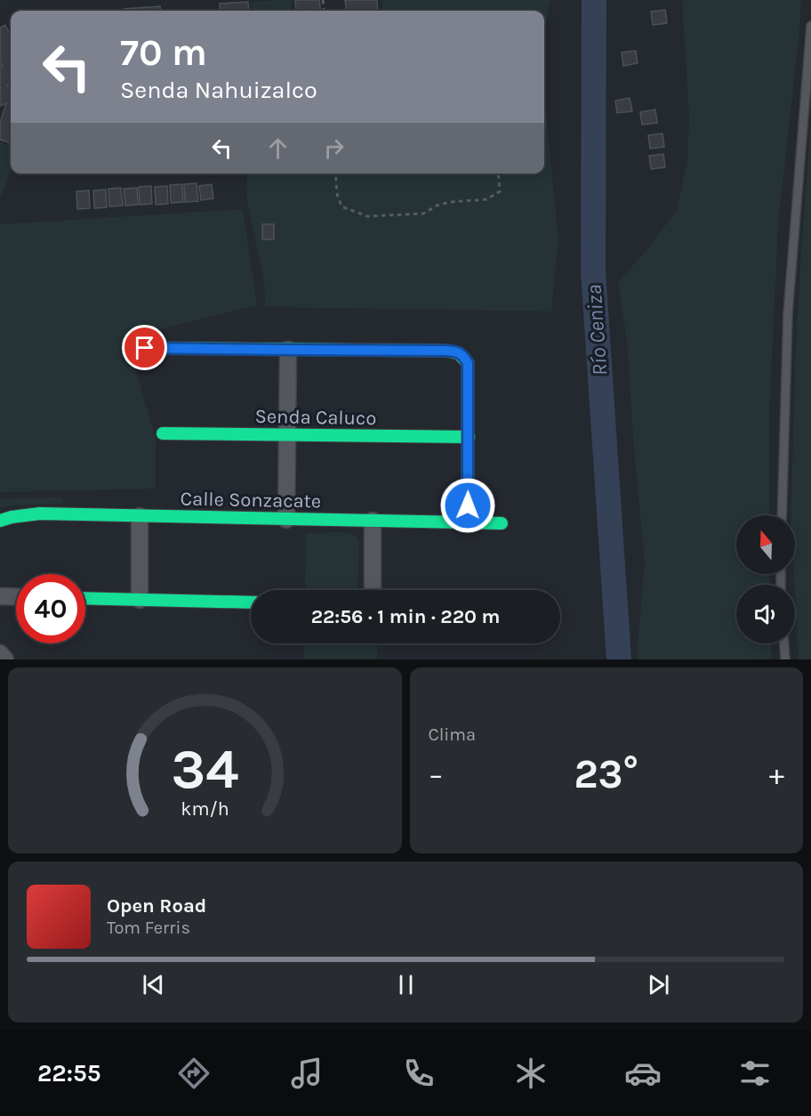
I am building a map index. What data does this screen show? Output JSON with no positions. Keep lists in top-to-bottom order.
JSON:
{
  "streets": {
    "street": ["Senda Caluco", "Calle Sonzacate"]
  },
  "water": ["Río Ceniza"],
  "north": "top",
  "page": {
    "turn": ["70 m", "Senda Nahuizalco"],
    "limit": "40",
    "trip": "22:56 · 1 min · 220 m",
    "tile": "Clima",
    "heat": ["−", "23°", "+"],
    "song": ["Open Road", "Tom Ferris"],
    "tabs": "22:55",
    "gauge": ["34", "km/h"]
  }
}
